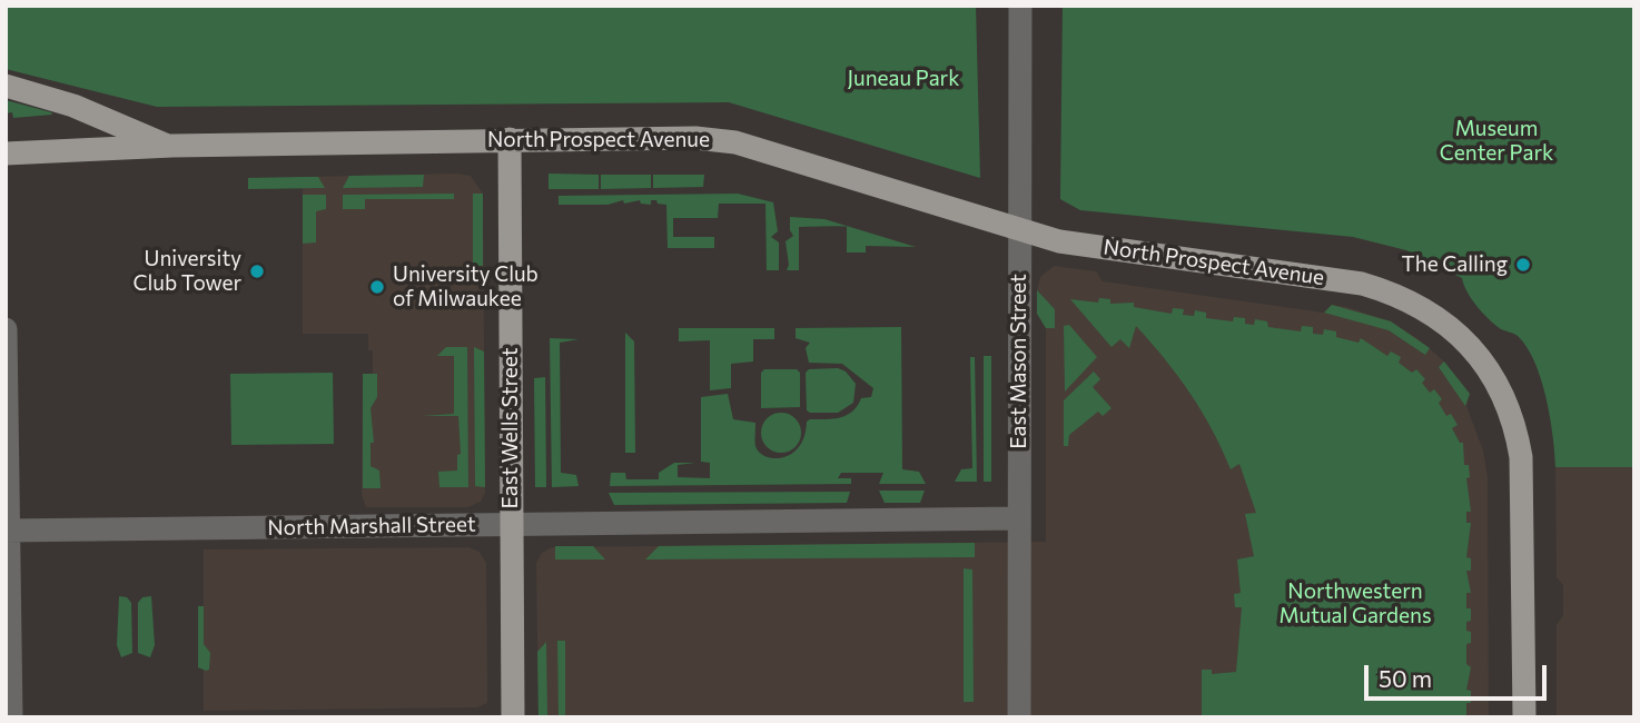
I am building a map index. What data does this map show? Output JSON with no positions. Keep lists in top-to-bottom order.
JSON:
{
  "streets": {
    "main road": ["North Prospect Avenue", "East Wells Street"],
    "street": ["East Mason Street", "North Marshall Street"]
  },
  "crossings": [
    ["North Prospect Avenue", "East Mason Street"],
    ["North Prospect Avenue", "East Wells Street"],
    ["East Mason Street", "North Marshall Street"],
    ["East Wells Street", "North Marshall Street"]
  ],
  "parks": ["Juneau Park", "Museum Center Park", "Northwestern Mutual Gardens"],
  "places": ["The Calling", "University Club Tower", "University Club of Milwaukee"],
  "scale_bar": "50 m"
}
